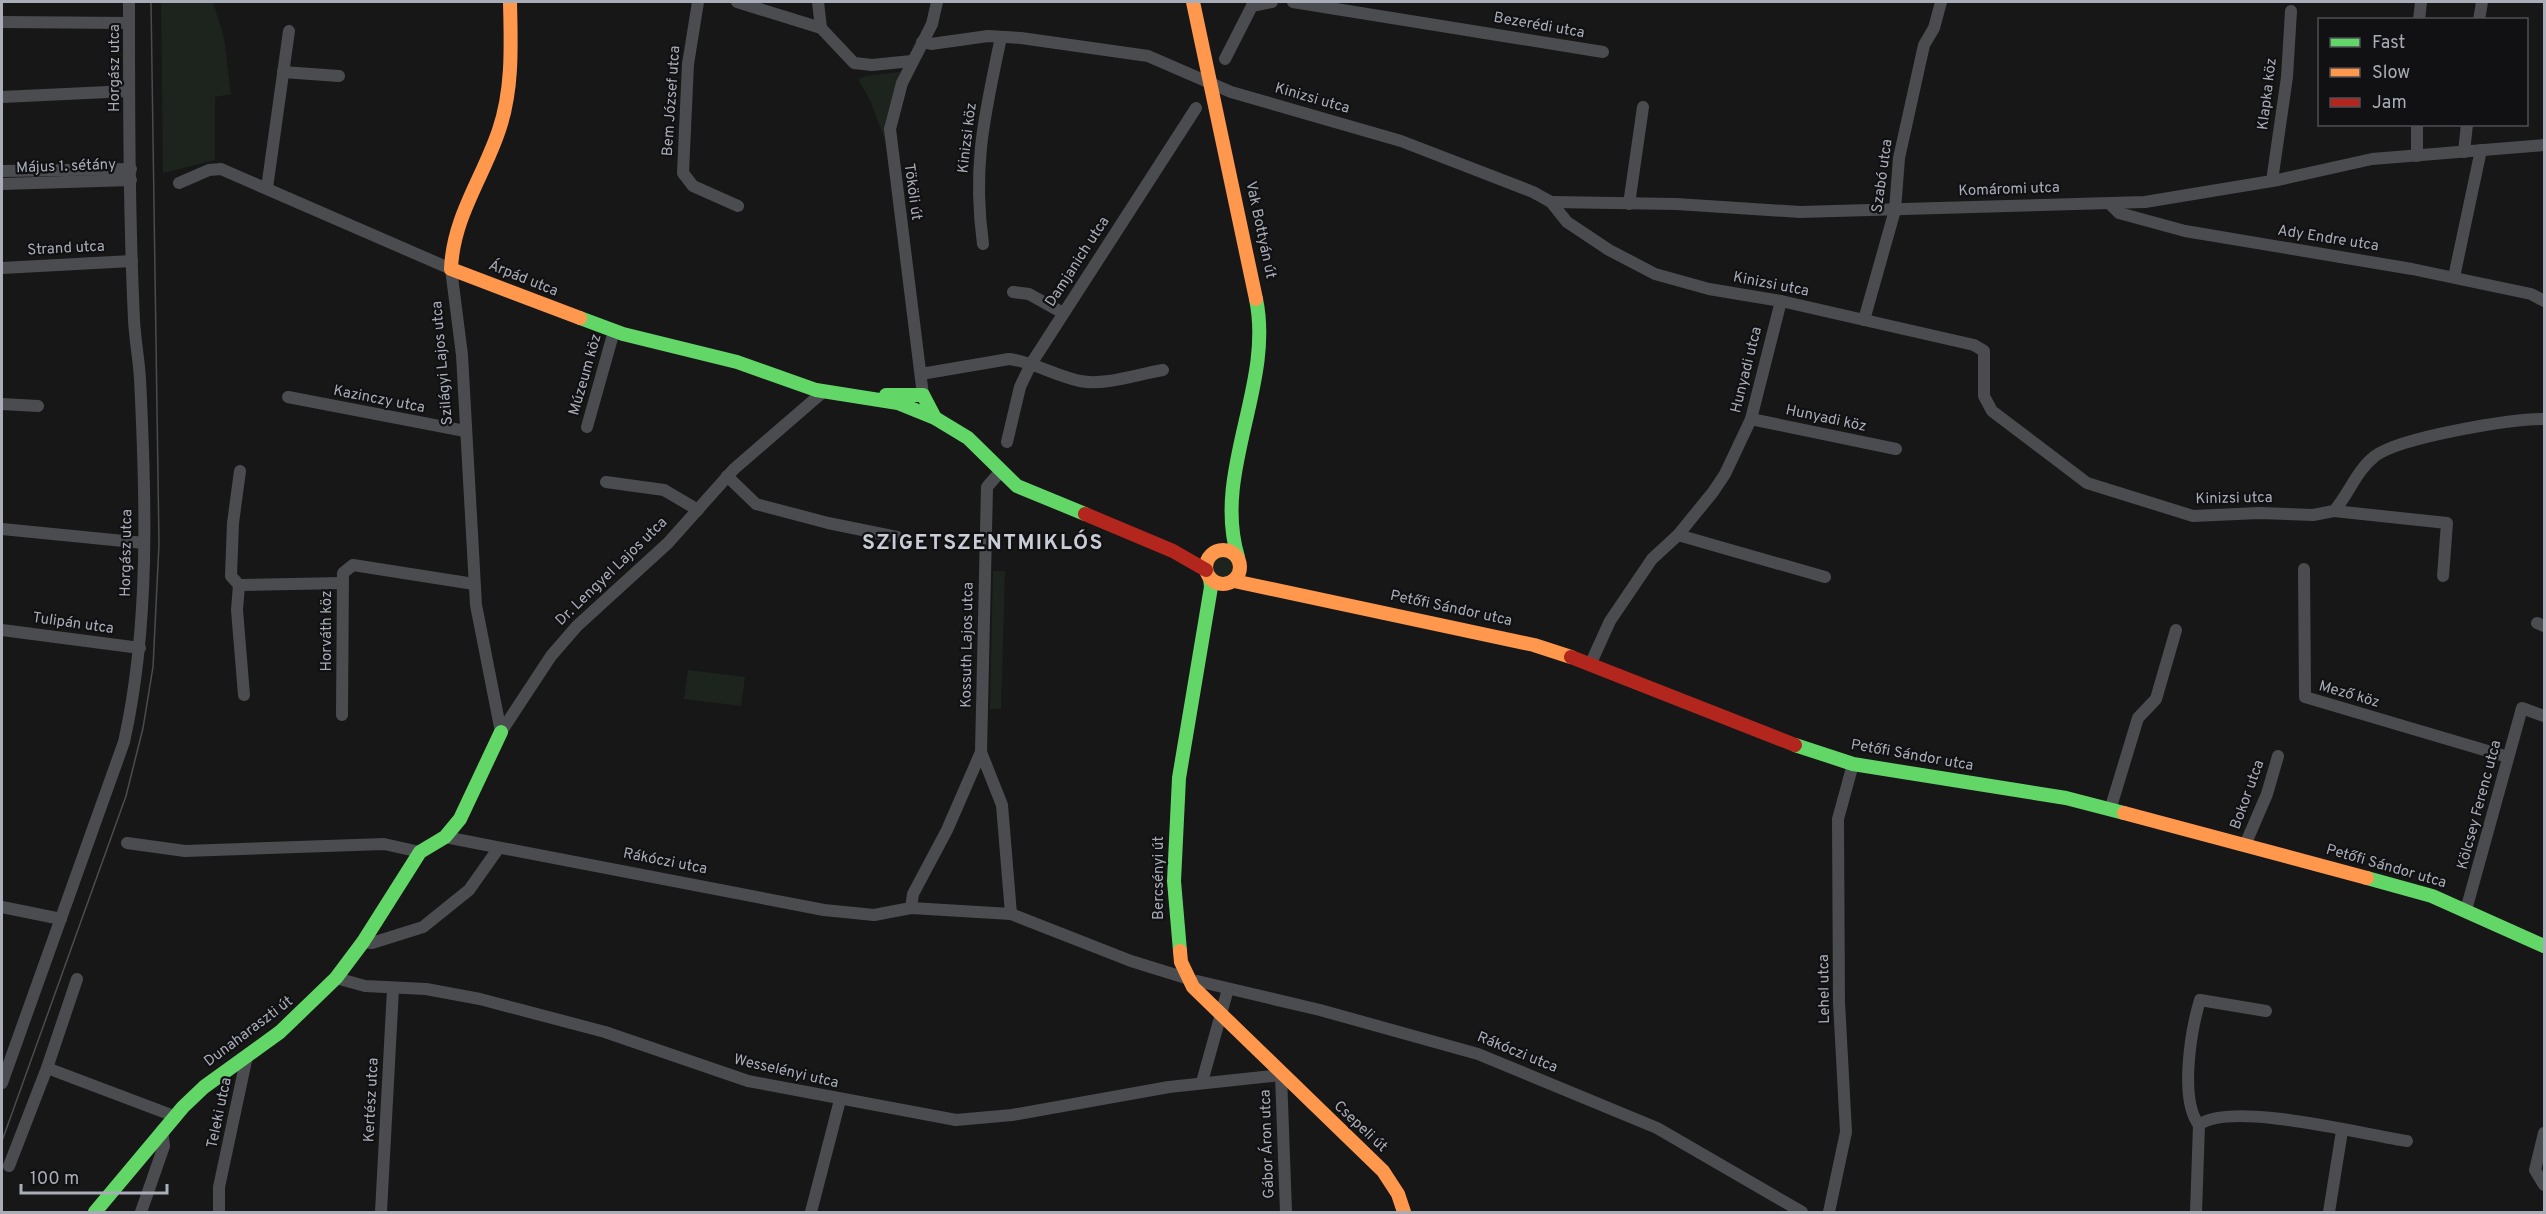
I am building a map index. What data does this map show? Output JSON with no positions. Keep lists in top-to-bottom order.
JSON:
{
  "streets": {
    "street": [
      "Bezerédi utca",
      "Horgász utca",
      "Klapka köz",
      "Kinizsi utca",
      "Bem József utca",
      "Kinizsi köz",
      "Május 1. sétány",
      "Szabó utca",
      "Komáromi utca",
      "Tököli út",
      "Vak Bottyán út",
      "Ady Endre utca",
      "Strand utca",
      "Damjanich utca",
      "Árpád utca",
      "Szilágyi Lajos utca",
      "Hunyadi utca",
      "Múzeum köz",
      "Kazinczy utca",
      "Hunyadi köz",
      "Dr. Lengyel Lajos utca",
      "Petőfi Sándor utca",
      "Tulipán utca",
      "Horváth köz",
      "Kossuth Lajos utca",
      "Mező köz",
      "Bokor utca",
      "Kölcsey Ferenc utca",
      "Rákóczi utca",
      "Bercsényi út",
      "Lehel utca",
      "Dunaharaszti út",
      "Wesselényi utca",
      "Kertész utca",
      "Teleki utca",
      "Csepeli út",
      "Gábor Áron utca"
    ]
  },
  "crossings": [
    ["Horgász utca", "Május 1. sétány"],
    ["Horgász utca", "Strand utca"],
    ["Horgász utca", "Tulipán utca"],
    ["Klapka köz", "Komáromi utca"],
    ["Kinizsi utca", "Kinizsi köz"],
    ["Kinizsi utca", "Szabó utca"],
    ["Kinizsi utca", "Komáromi utca"],
    ["Kinizsi utca", "Tököli út"],
    ["Kinizsi utca", "Vak Bottyán út"],
    ["Kinizsi utca", "Hunyadi utca"],
    ["Szabó utca", "Komáromi utca"],
    ["Komáromi utca", "Ady Endre utca"],
    ["Tököli út", "Árpád utca"],
    ["Vak Bottyán út", "Petőfi Sándor utca"],
    ["Vak Bottyán út", "Bercsényi út"],
    ["Árpád utca", "Szilágyi Lajos utca"],
    ["Árpád utca", "Múzeum köz"],
    ["Árpád utca", "Dr. Lengyel Lajos utca"],
    ["Árpád utca", "Kossuth Lajos utca"],
    ["Szilágyi Lajos utca", "Kazinczy utca"],
    ["Szilágyi Lajos utca", "Dr. Lengyel Lajos utca"],
    ["Szilágyi Lajos utca", "Horváth köz"],
    ["Hunyadi utca", "Hunyadi köz"],
    ["Hunyadi utca", "Petőfi Sándor utca"],
    ["Dr. Lengyel Lajos utca", "Rákóczi utca"],
    ["Petőfi Sándor utca", "Bokor utca"],
    ["Petőfi Sándor utca", "Kölcsey Ferenc utca"],
    ["Petőfi Sándor utca", "Bercsényi út"],
    ["Petőfi Sándor utca", "Lehel utca"],
    ["Kossuth Lajos utca", "Rákóczi utca"],
    ["Mező köz", "Kölcsey Ferenc utca"],
    ["Rákóczi utca", "Bercsényi út"],
    ["Bercsényi út", "Wesselényi utca"],
    ["Bercsényi út", "Csepeli út"],
    ["Bercsényi út", "Gábor Áron utca"],
    ["Dunaharaszti út", "Wesselényi utca"],
    ["Dunaharaszti út", "Teleki utca"],
    ["Wesselényi utca", "Kertész utca"],
    ["Wesselényi utca", "Csepeli út"],
    ["Wesselényi utca", "Gábor Áron utca"],
    ["Csepeli út", "Gábor Áron utca"]
  ],
  "districts": ["SZIGETSZENTMIKLÓS"],
  "legend": ["Fast", "Slow", "Jam"],
  "scale_bar": "100 m"
}
